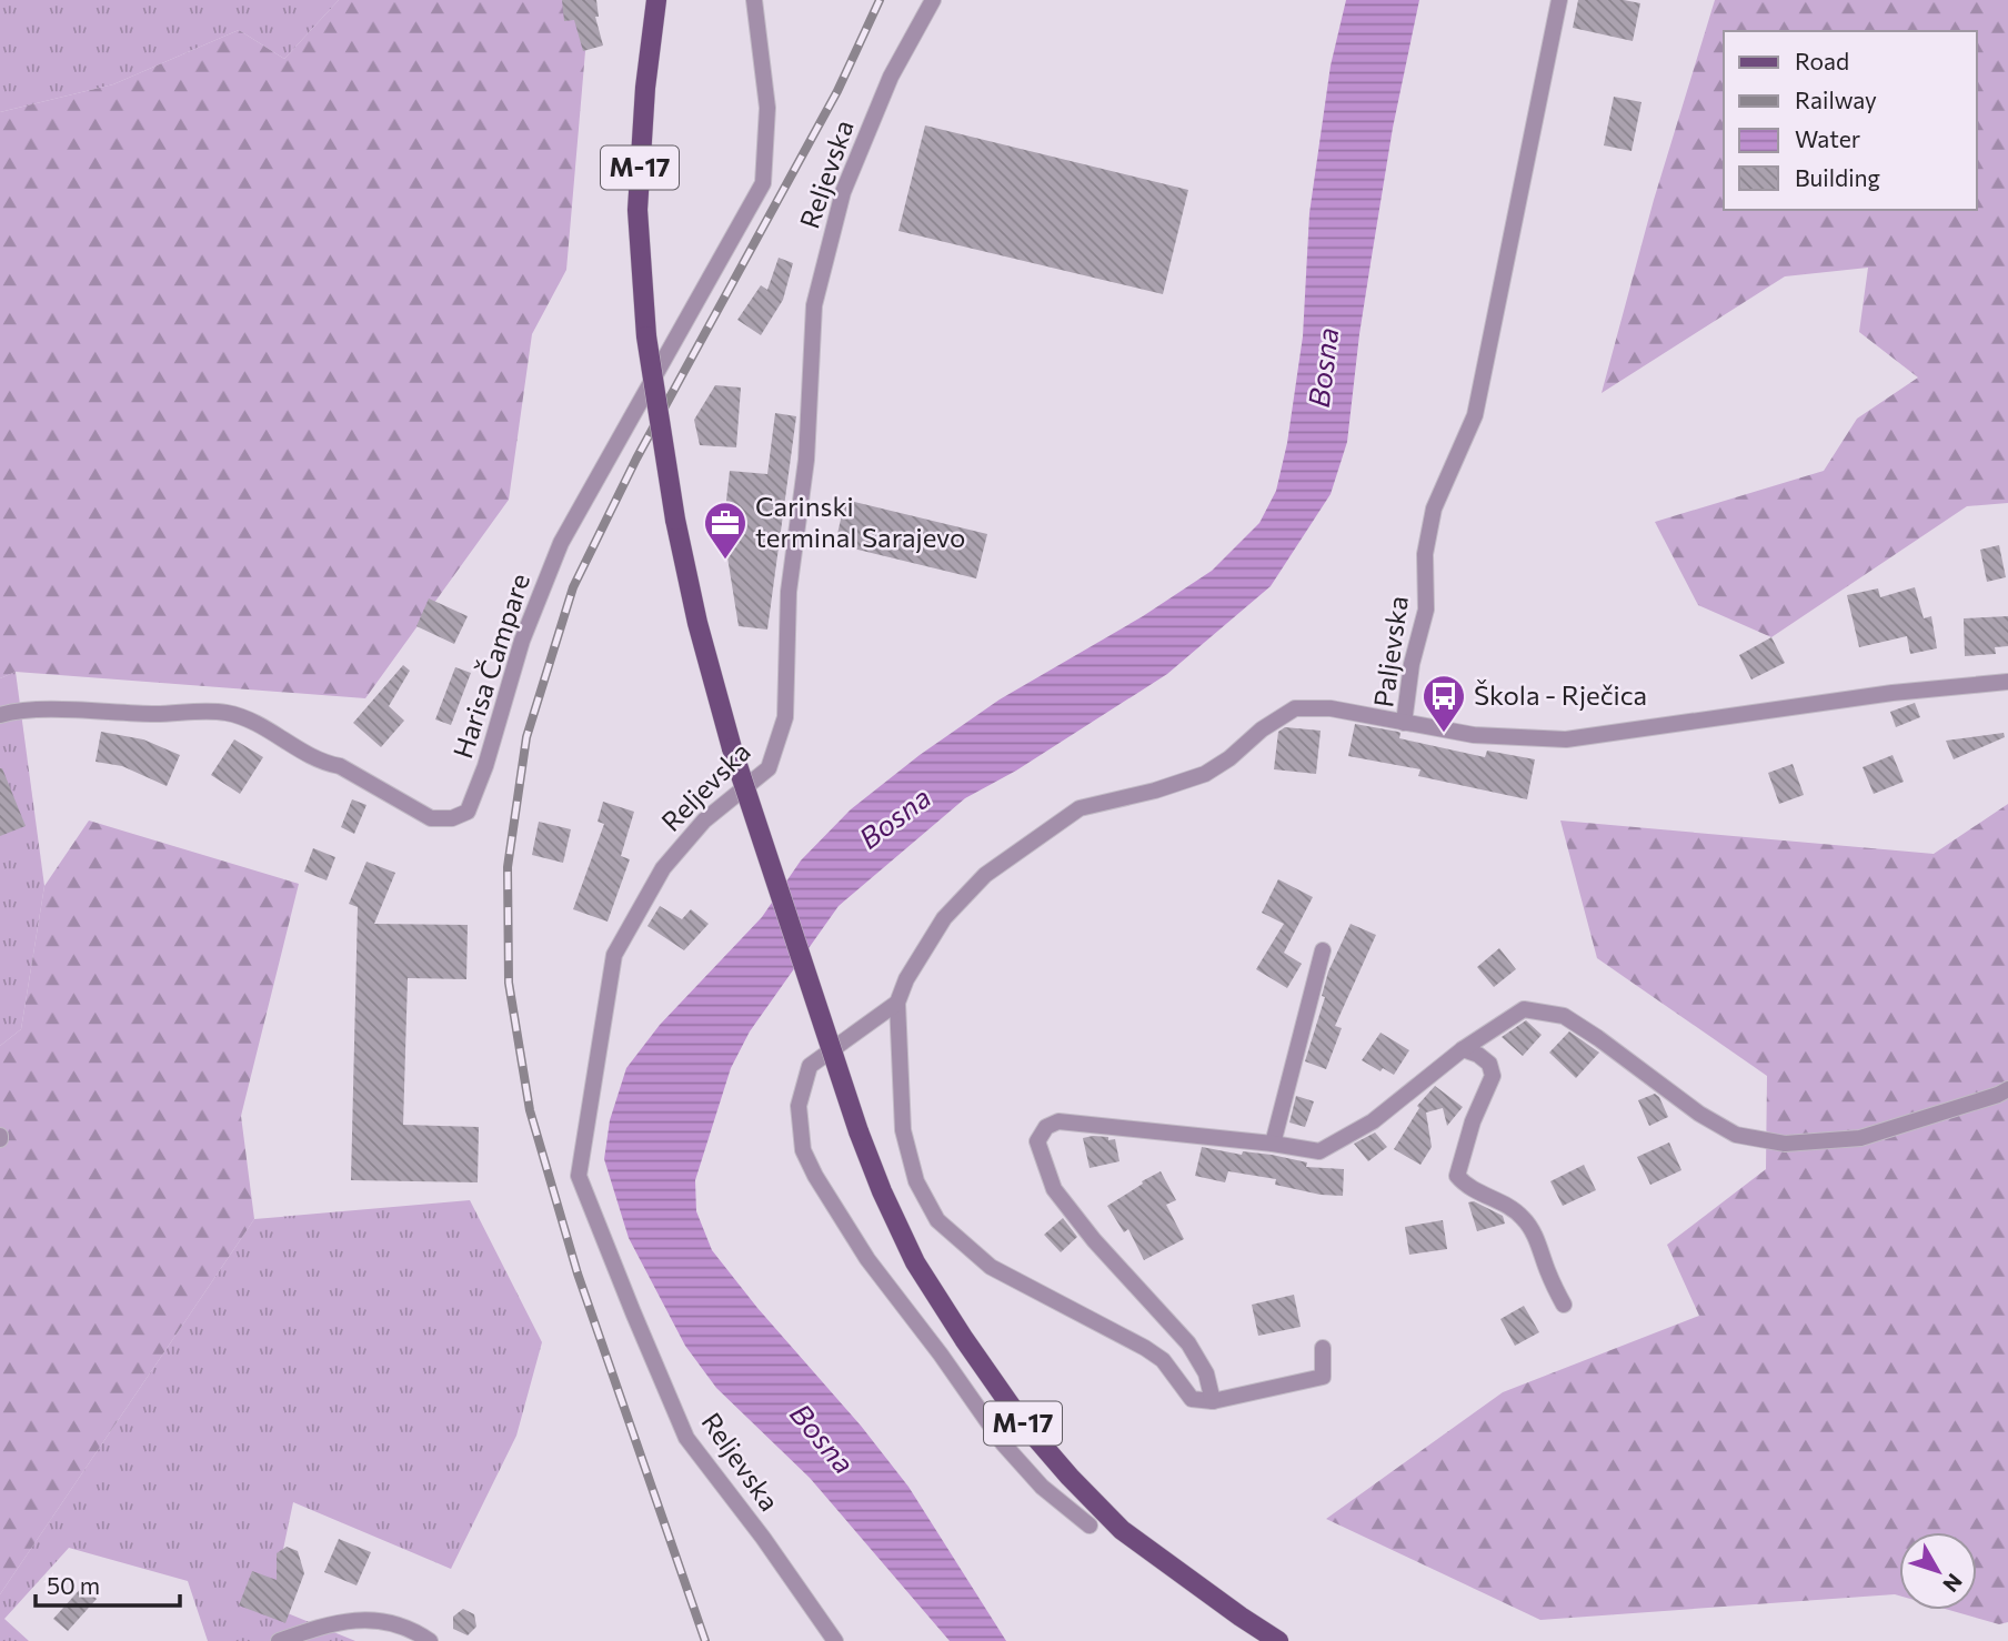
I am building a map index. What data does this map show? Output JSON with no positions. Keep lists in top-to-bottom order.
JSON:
{
  "streets": {
    "main road": ["M-17"],
    "street": ["Reljevska", "Paljevska", "Harisa Čampare"]
  },
  "water": ["Bosna"],
  "places": {
    "office": ["Carinski terminal Sarajevo"],
    "bus stop": ["Škola - Rječica"]
  },
  "legend": [
    "Road",
    "Railway",
    "Water",
    "Building"
  ],
  "scale_bar": "50 m",
  "north": "bottom right"
}
